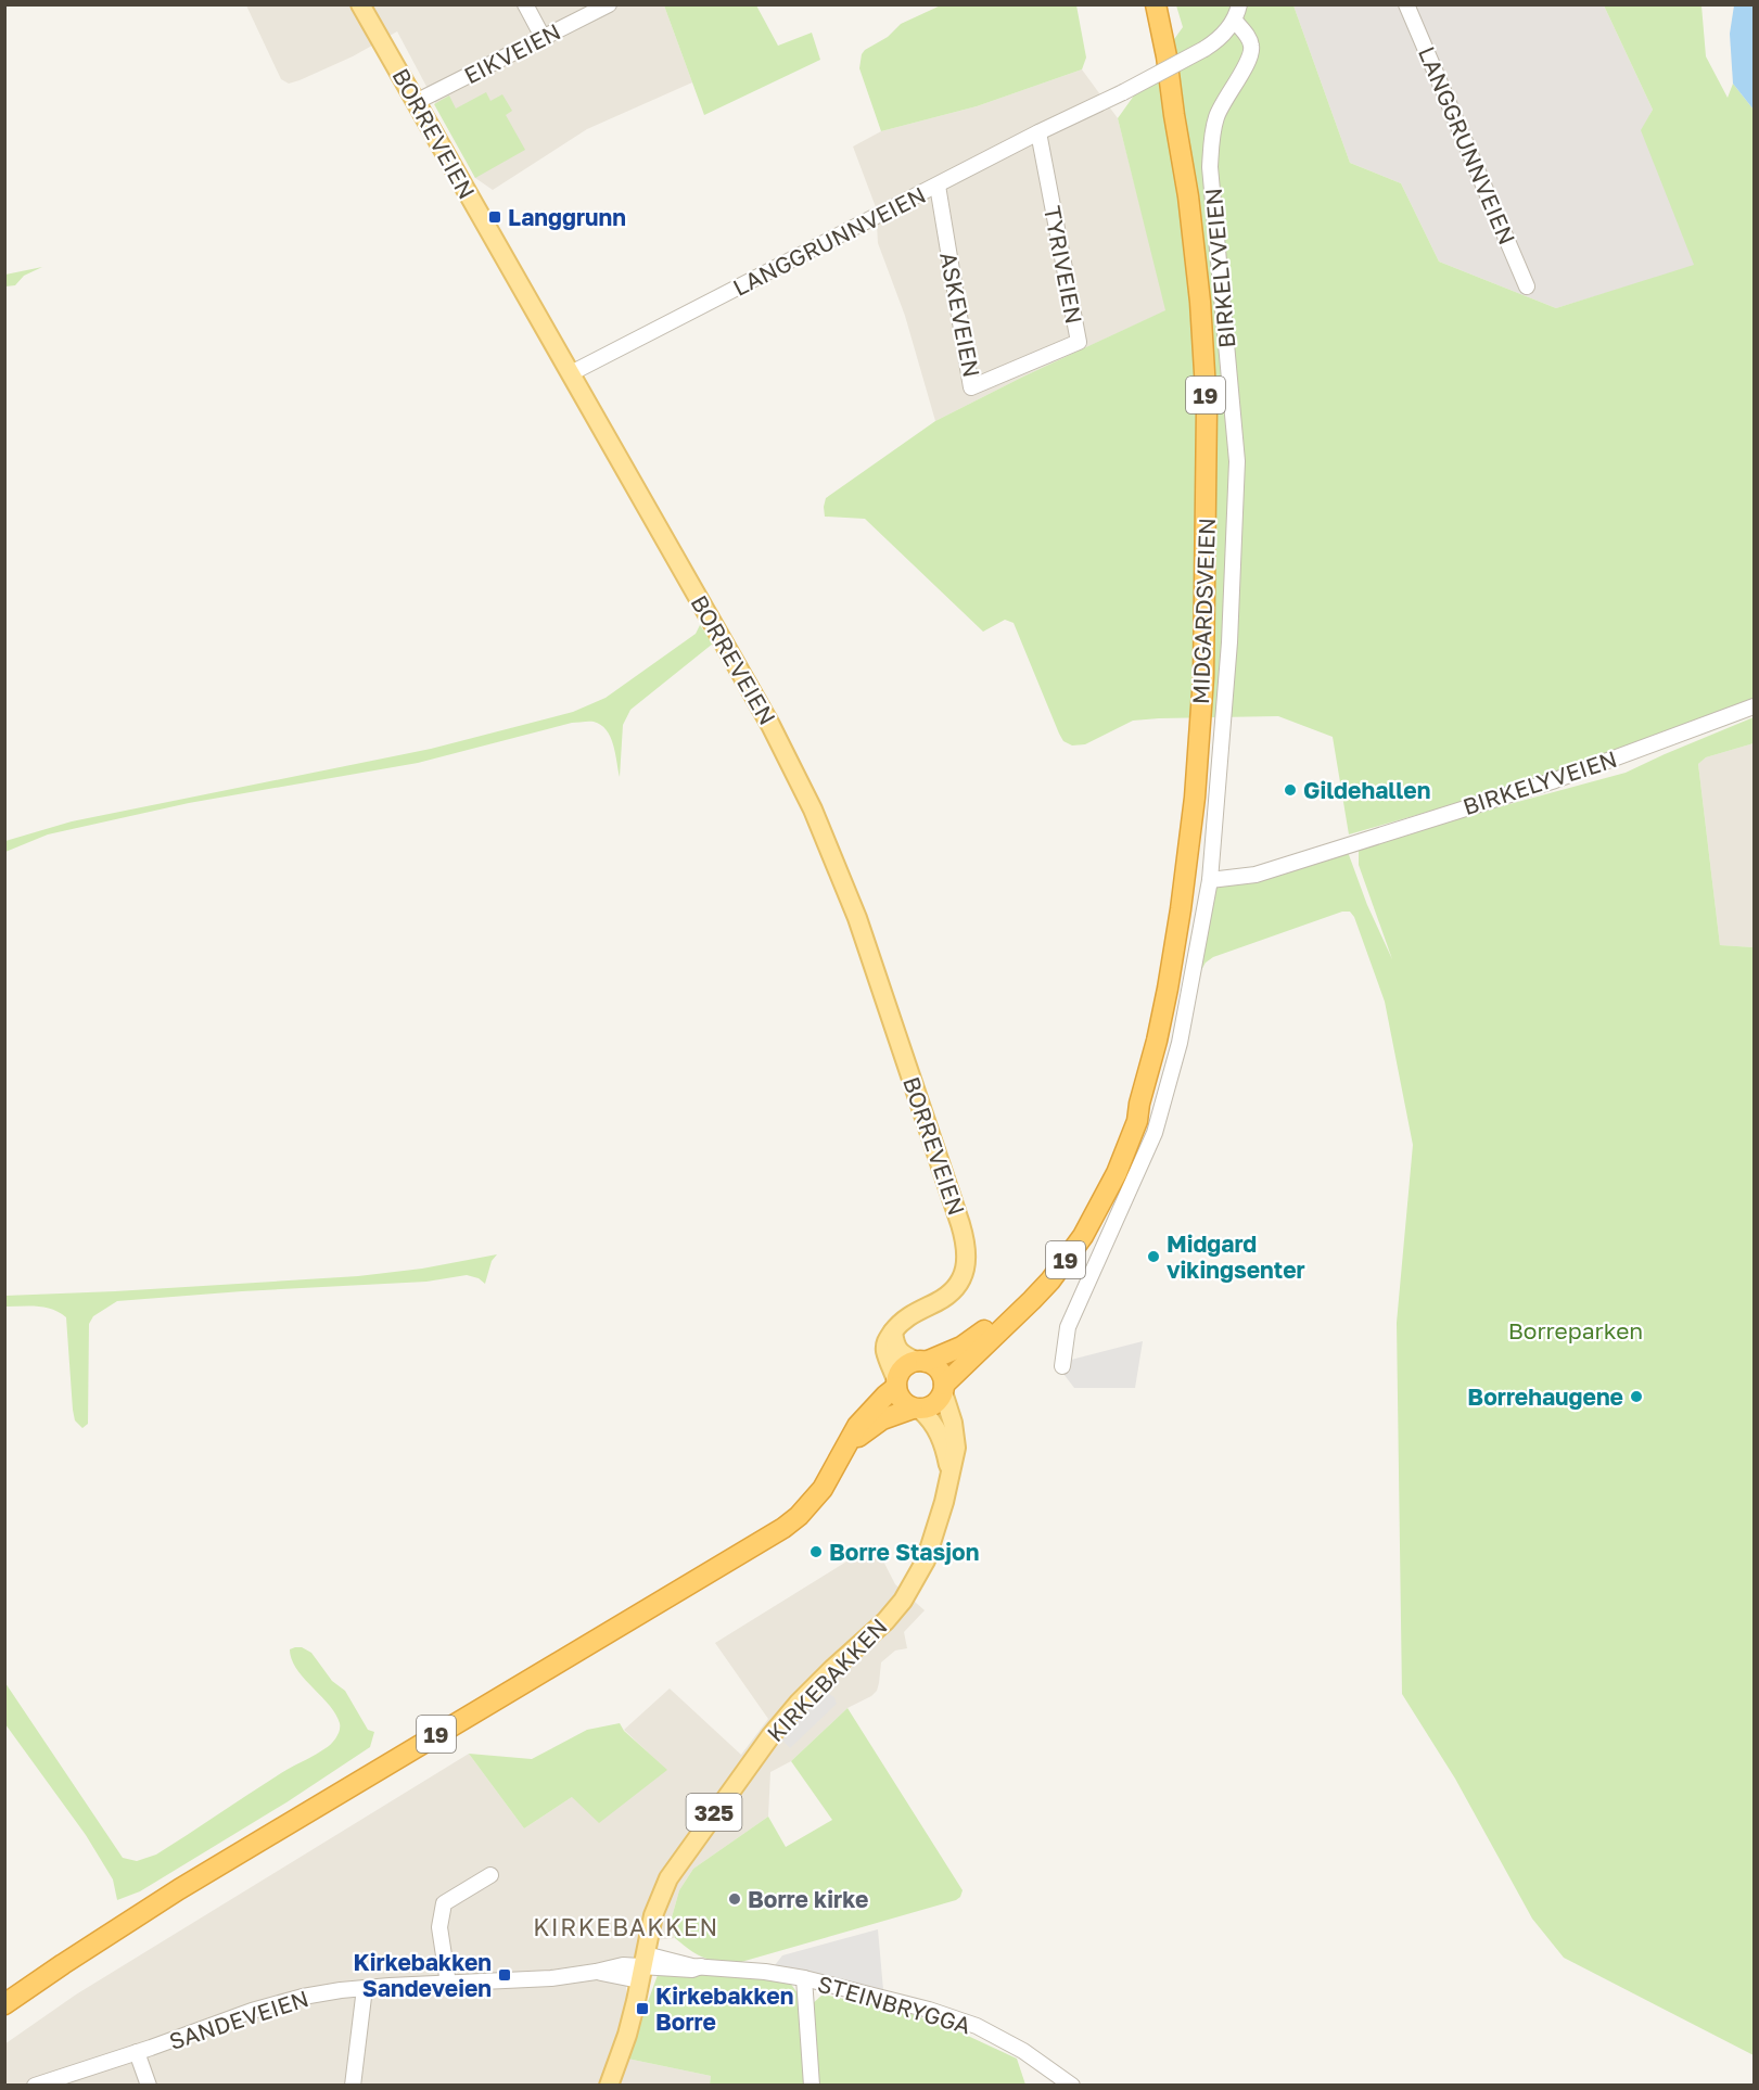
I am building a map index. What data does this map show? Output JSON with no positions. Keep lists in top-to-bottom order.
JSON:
{
  "streets": {
    "highway": ["19", "MIDGARDSVEIEN"],
    "main road": ["BORREVEIEN", "KIRKEBAKKEN", "325"],
    "street": [
      "EIKVEIEN",
      "LANGGRUNNVEIEN",
      "TYRIVEIEN",
      "BIRKELYVEIEN",
      "ASKEVEIEN",
      "STEINBRYGGA",
      "SANDEVEIEN"
    ]
  },
  "crossings": [
    ["EIKVEIEN", "BORREVEIEN"],
    ["BORREVEIEN", "LANGGRUNNVEIEN"],
    ["LANGGRUNNVEIEN", "TYRIVEIEN"],
    ["LANGGRUNNVEIEN", "BIRKELYVEIEN"],
    ["LANGGRUNNVEIEN", "ASKEVEIEN"],
    ["TYRIVEIEN", "ASKEVEIEN"],
    ["19", "MIDGARDSVEIEN"],
    ["19", "KIRKEBAKKEN"],
    ["MIDGARDSVEIEN", "KIRKEBAKKEN"],
    ["KIRKEBAKKEN", "325"],
    ["KIRKEBAKKEN", "STEINBRYGGA"],
    ["KIRKEBAKKEN", "SANDEVEIEN"],
    ["325", "STEINBRYGGA"],
    ["325", "SANDEVEIEN"],
    ["STEINBRYGGA", "SANDEVEIEN"]
  ],
  "districts": ["KIRKEBAKKEN"],
  "parks": ["Borreparken"],
  "places": {
    "transit": ["Langgrunn", "Kirkebakken Sandeveien", "Kirkebakken Borre"],
    "other": [
      "Gildehallen",
      "Midgard vikingsenter",
      "Borrehaugene",
      "Borre Stasjon",
      "Borre kirke"
    ]
  }
}
